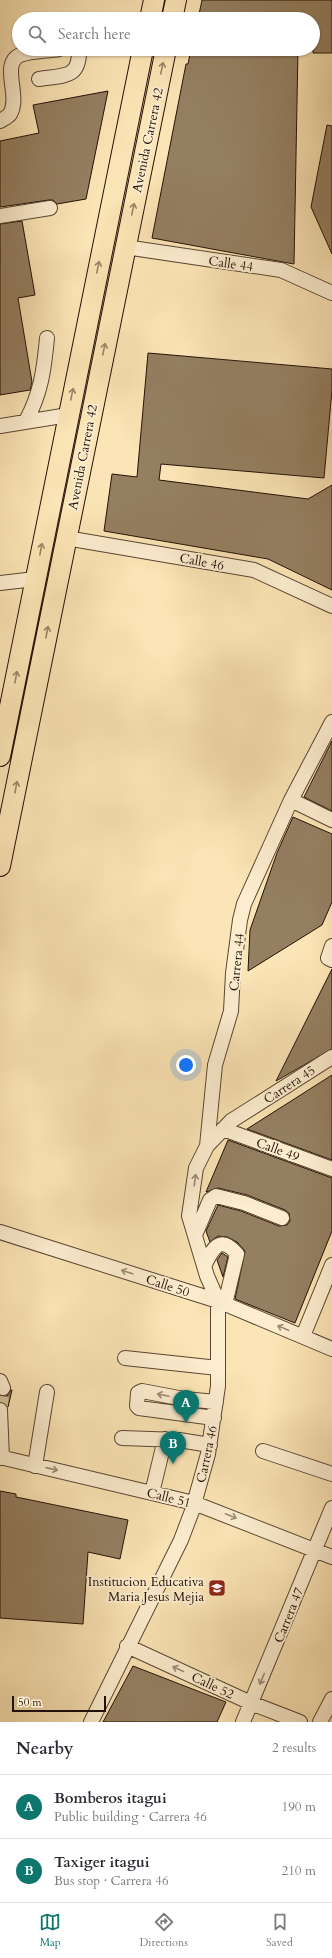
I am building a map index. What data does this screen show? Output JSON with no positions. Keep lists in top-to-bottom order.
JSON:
{
  "streets": {
    "highway": ["Avenida Carrera 42"],
    "street": [
      "Calle 44",
      "Calle 46",
      "Carrera 44",
      "Carrera 45",
      "Calle 49",
      "Calle 50",
      "Carrera 46",
      "Calle 51",
      "Carrera 47",
      "Calle 52"
    ]
  },
  "crossings": [
    ["Avenida Carrera 42", "Calle 44"],
    ["Avenida Carrera 42", "Calle 46"],
    ["Carrera 44", "Carrera 45"],
    ["Carrera 44", "Carrera 46"],
    ["Carrera 45", "Calle 49"],
    ["Calle 50", "Carrera 46"],
    ["Carrera 46", "Calle 51"],
    ["Carrera 46", "Calle 52"],
    ["Calle 51", "Carrera 47"],
    ["Carrera 47", "Calle 52"]
  ],
  "one_way": [
    "Avenida Carrera 42",
    "Calle 50",
    "Carrera 47",
    "Calle 52"
  ],
  "places": {
    "school or university": ["Institucion Educativa Maria Jesus Mejia"]
  },
  "scale_bar": "50 m",
  "page": {
    "search": "Search here",
    "pins": ["A", "B"],
    "scale": "50 m",
    "heading": ["Nearby", "2 results"],
    "list": [
      {
        "mark": "A",
        "name": "Bomberos itagui",
        "note": "Public building · Carrera 46",
        "value": "190 m"
      },
      {
        "mark": "B",
        "name": "Taxiger itagui",
        "note": "Bus stop · Carrera 46",
        "value": "210 m"
      }
    ],
    "nav": ["Map", "Directions", "Saved"]
  }
}
